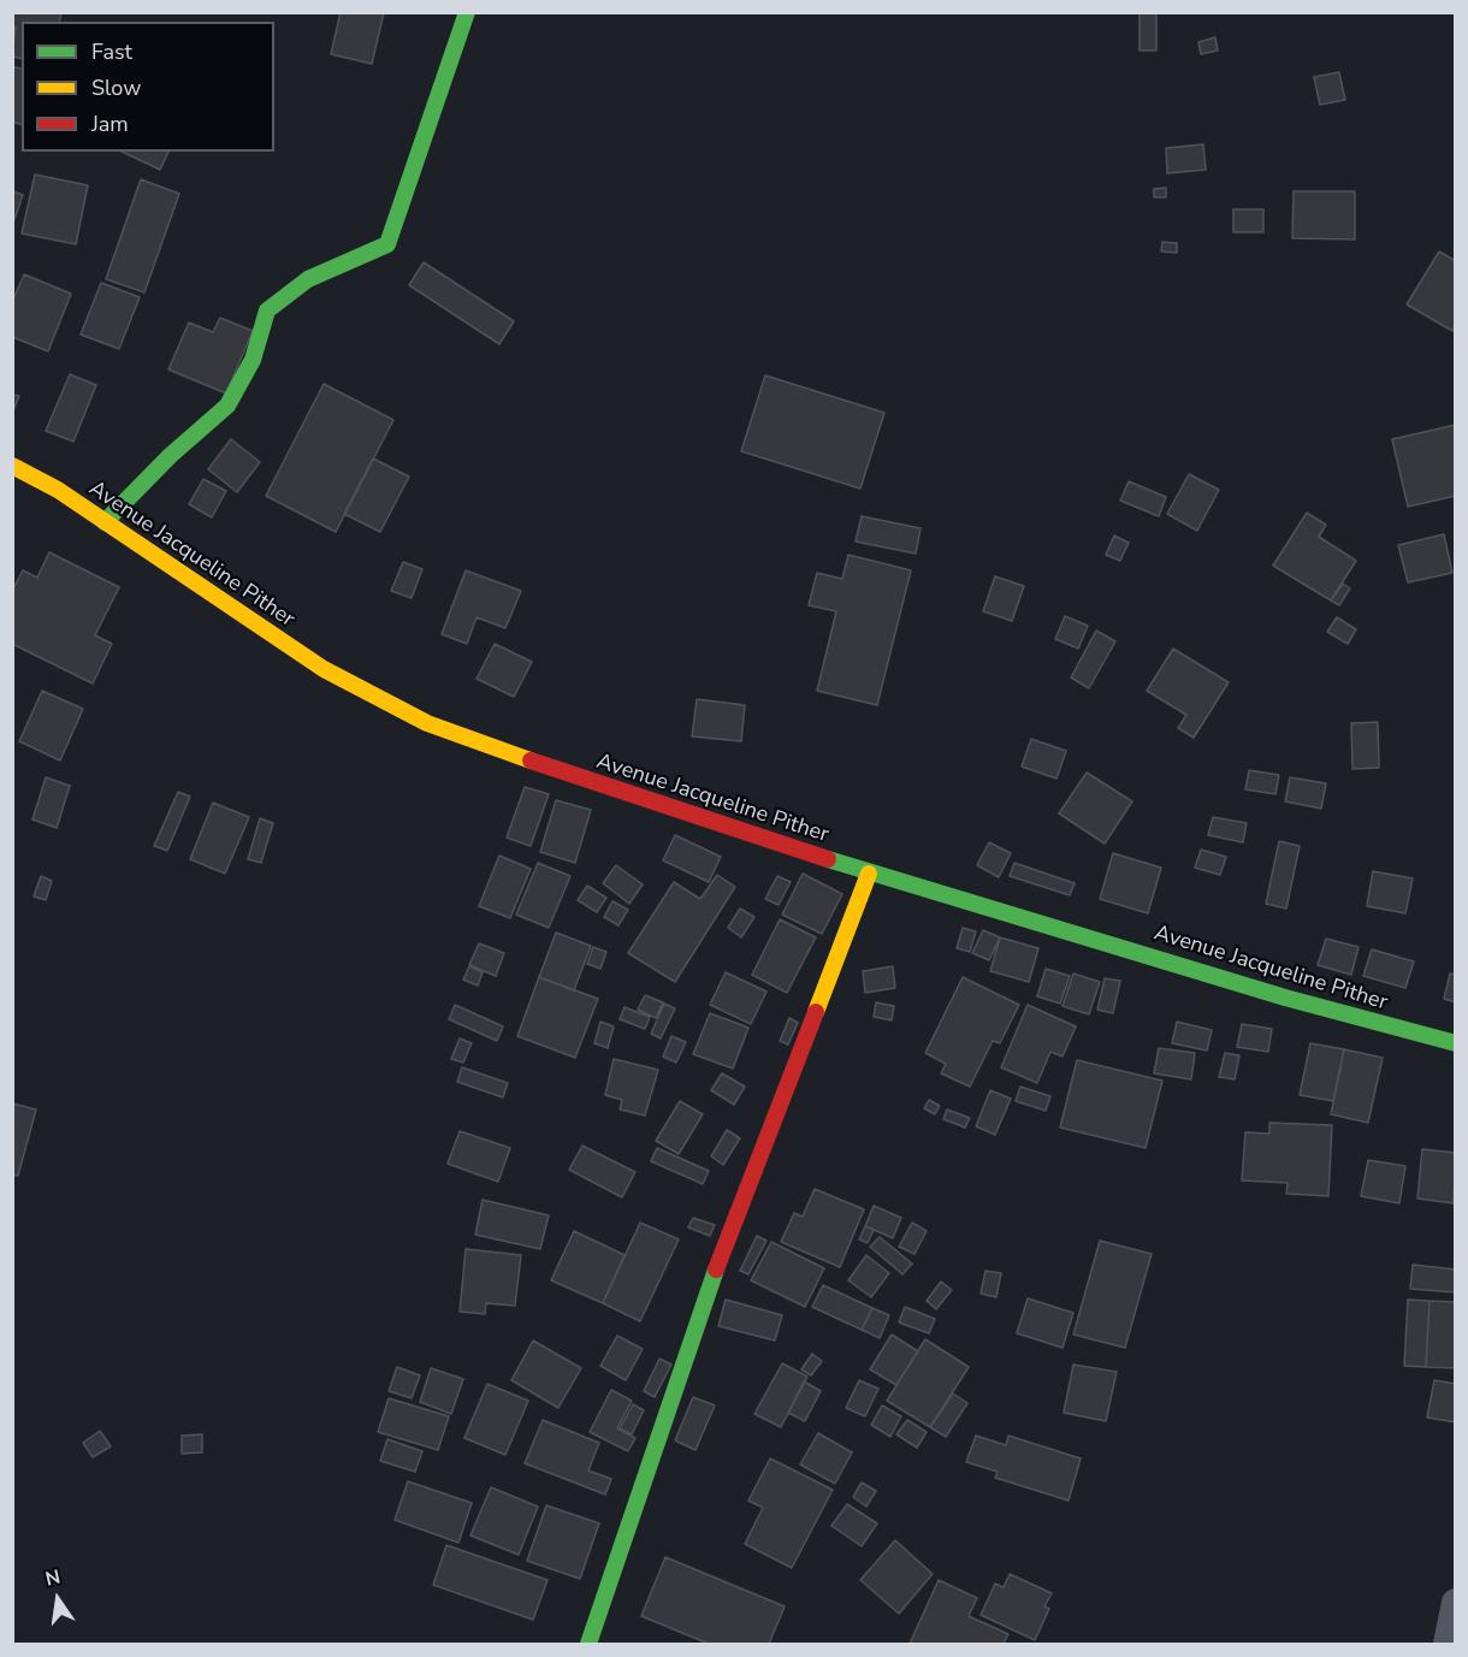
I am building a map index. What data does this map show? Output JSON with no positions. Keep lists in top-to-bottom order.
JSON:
{
  "streets": {
    "street": ["Avenue Jacqueline Pither"]
  },
  "legend": ["Fast", "Slow", "Jam"],
  "north": "top"
}
